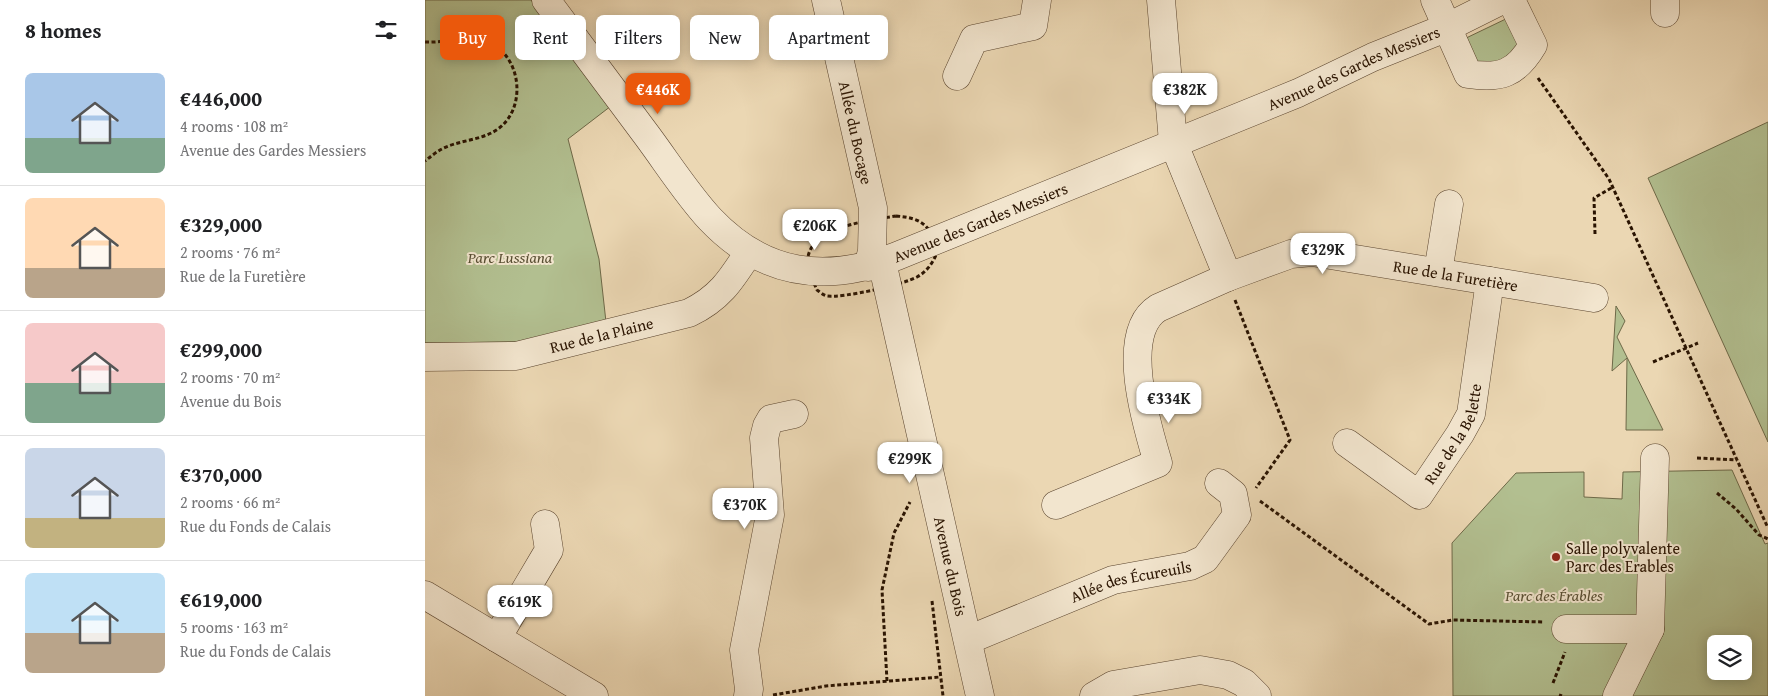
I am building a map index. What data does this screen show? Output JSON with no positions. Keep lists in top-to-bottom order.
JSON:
{
  "streets": {
    "street": [
      "Avenue des Gardes Messiers",
      "Allée du Bocage",
      "Rue de la Furetière",
      "Rue de la Plaine",
      "Rue de la Belette",
      "Avenue du Bois",
      "Allée des Écureuils"
    ]
  },
  "crossings": [
    ["Avenue des Gardes Messiers", "Allée du Bocage"],
    ["Avenue des Gardes Messiers", "Rue de la Plaine"],
    ["Avenue des Gardes Messiers", "Avenue du Bois"],
    ["Allée du Bocage", "Avenue du Bois"],
    ["Rue de la Furetière", "Rue de la Belette"],
    ["Avenue du Bois", "Allée des Écureuils"]
  ],
  "parks": ["Parc Lussiana", "Parc des Érables"],
  "places": ["Salle polyvalente Parc des Erables"],
  "page": {
    "heading": "8 homes",
    "chip": [
      "Buy",
      "Rent",
      "Filters",
      "New",
      "Apartment"
    ],
    "list": [
      {
        "name": "€446,000",
        "note": "4 rooms · 108 m² · Avenue des Gardes Messiers"
      },
      {
        "name": "€329,000",
        "note": "2 rooms · 76 m² · Rue de la Furetière"
      },
      {
        "name": "€299,000",
        "note": "2 rooms · 70 m² · Avenue du Bois"
      },
      {
        "name": "€370,000",
        "note": "2 rooms · 66 m² · Rue du Fonds de Calais"
      },
      {
        "name": "€619,000",
        "note": "5 rooms · 163 m² · Rue du Fonds de Calais"
      }
    ],
    "price": [
      "€446K",
      "€382K",
      "€206K",
      "€329K",
      "€334K",
      "€299K",
      "€370K",
      "€619K"
    ]
  }
}
